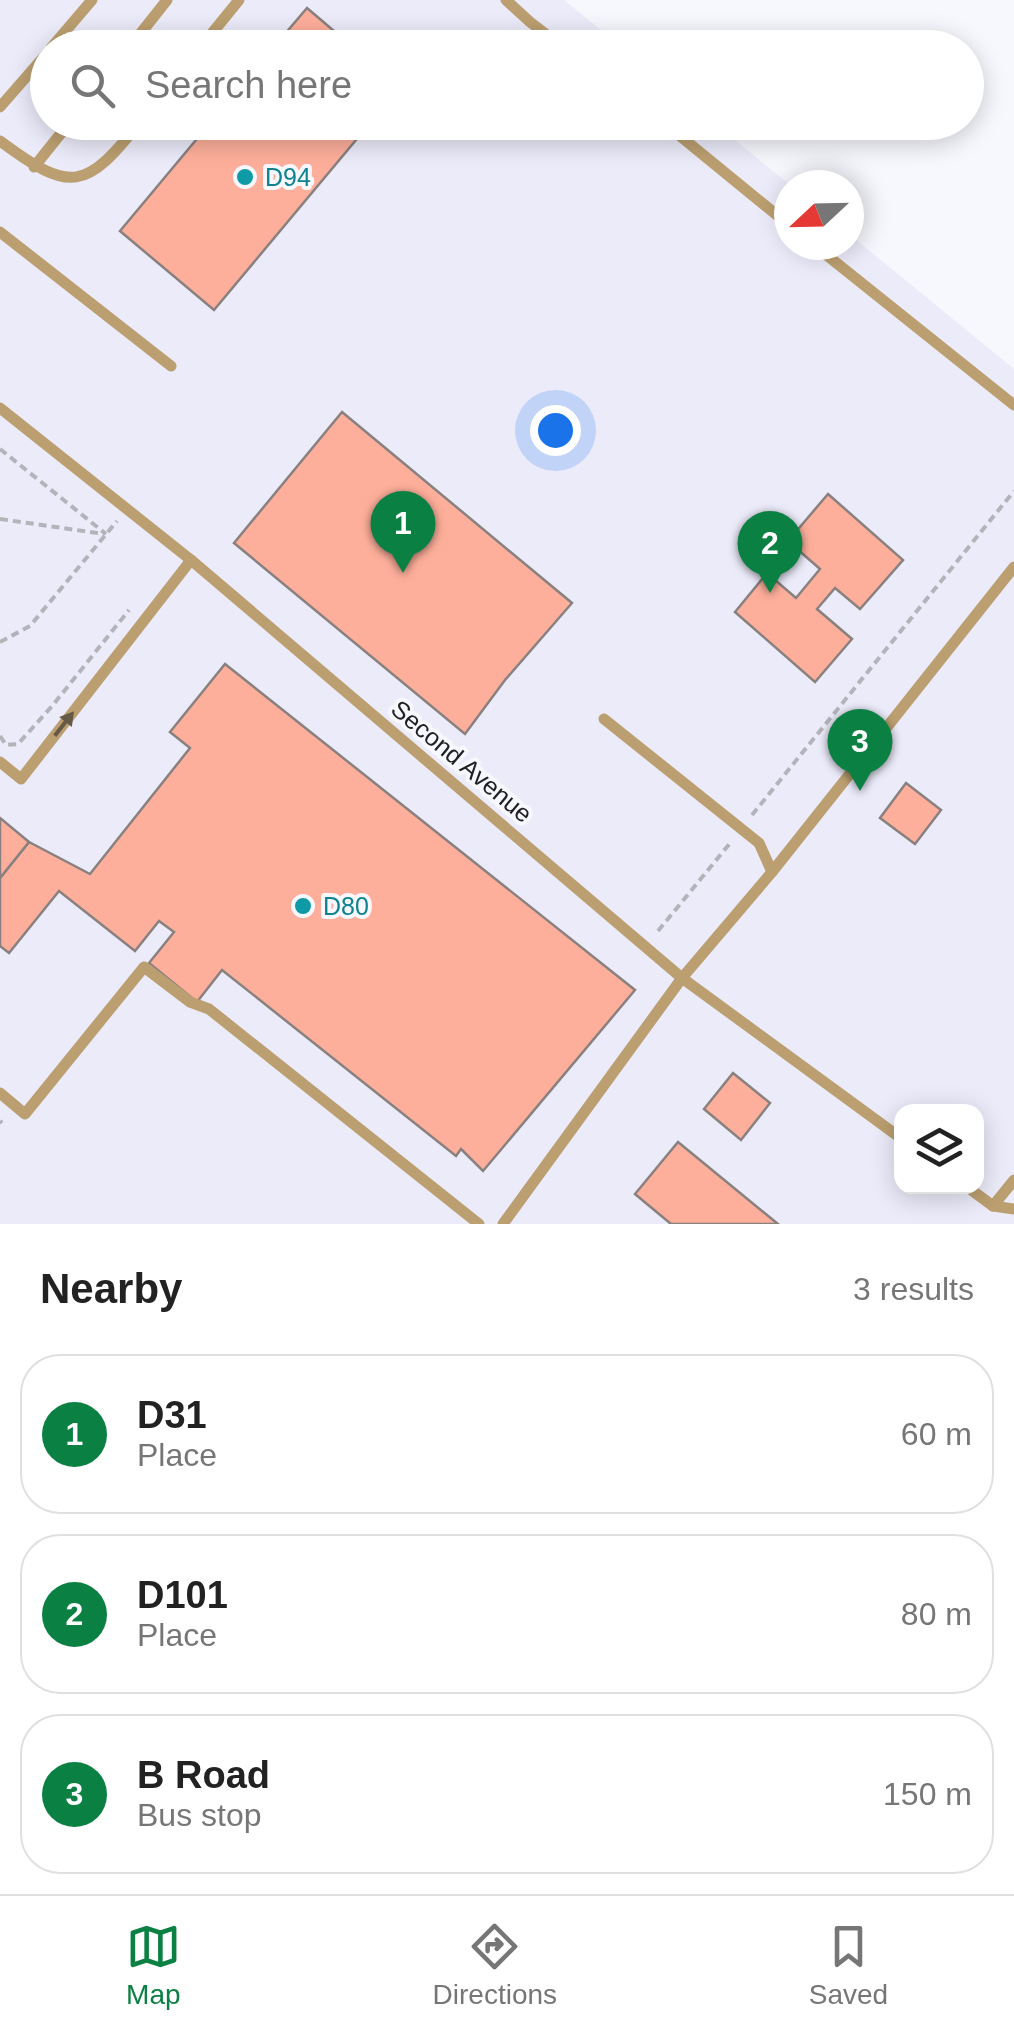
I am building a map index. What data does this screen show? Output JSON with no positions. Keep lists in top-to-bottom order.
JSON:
{
  "streets": {
    "lane": ["Second Avenue"]
  },
  "places": ["D94", "D80"],
  "north": "left",
  "page": {
    "search": "Search here",
    "pins": ["1", "2", "3"],
    "heading": ["Nearby", "3 results"],
    "list": [
      {
        "mark": "1",
        "name": "D31",
        "note": "Place",
        "value": "60 m"
      },
      {
        "mark": "2",
        "name": "D101",
        "note": "Place",
        "value": "80 m"
      },
      {
        "mark": "3",
        "name": "B Road",
        "note": "Bus stop",
        "value": "150 m"
      }
    ],
    "nav": ["Map", "Directions", "Saved"]
  }
}
